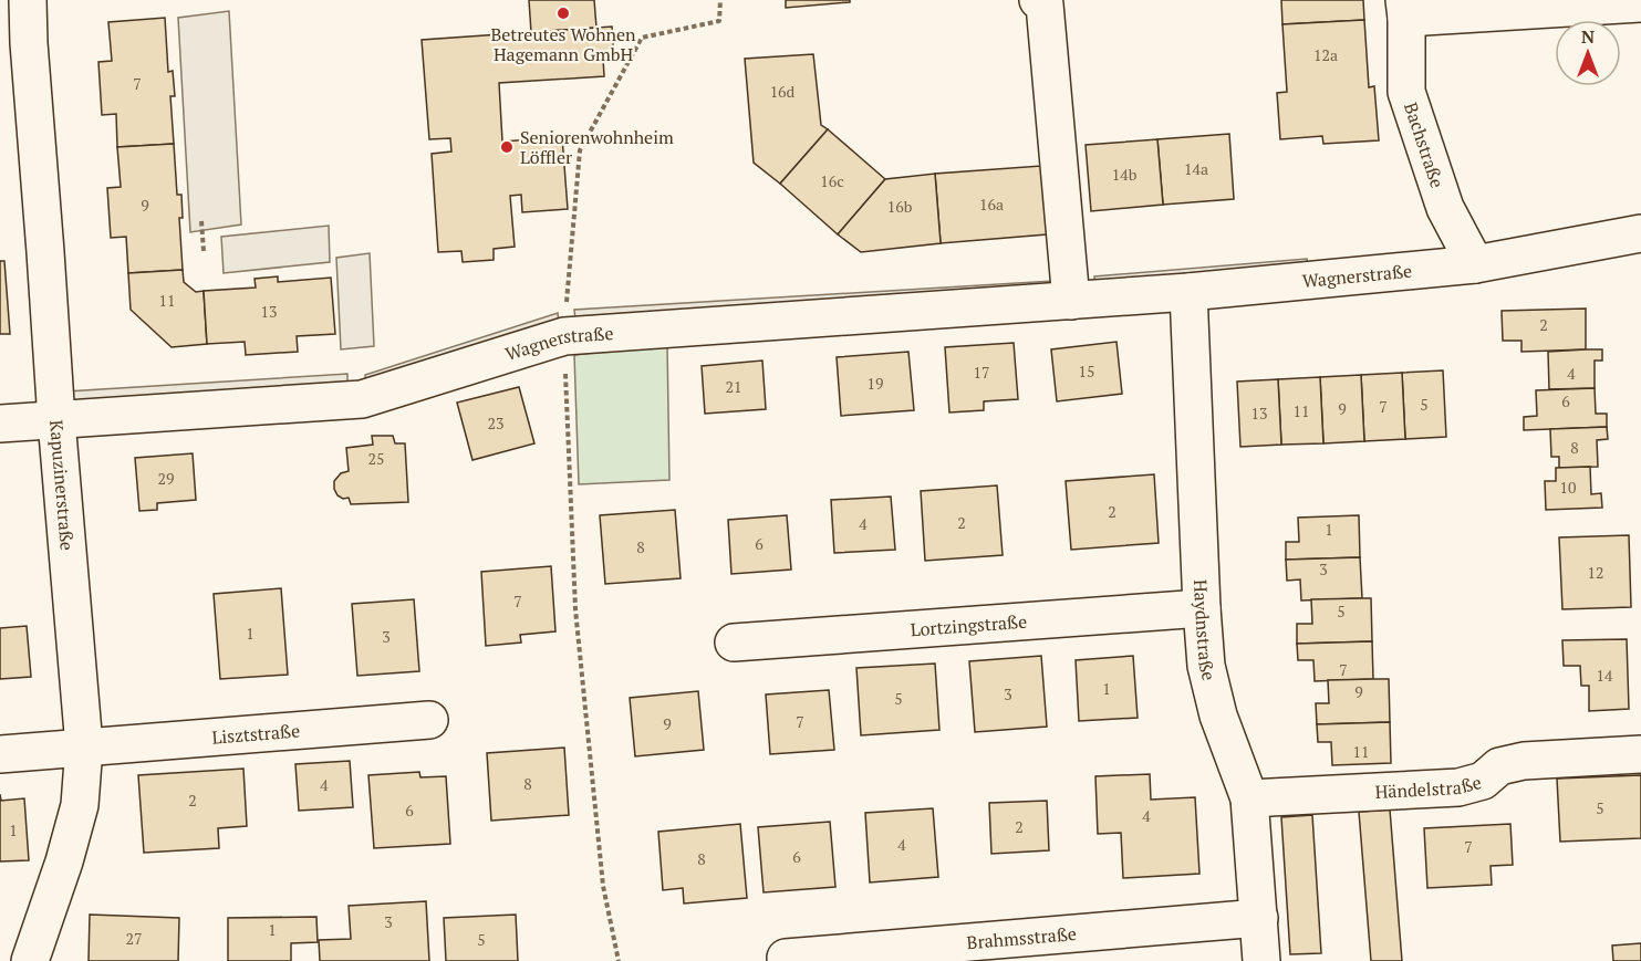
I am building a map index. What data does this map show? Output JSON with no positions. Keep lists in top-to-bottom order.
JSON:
{
  "streets": {
    "street": [
      "Bachstraße",
      "Wagnerstraße",
      "Kapuzinerstraße",
      "Lortzingstraße",
      "Haydnstraße",
      "Lisztstraße",
      "Händelstraße",
      "Brahmsstraße"
    ]
  },
  "crossings": [
    ["Bachstraße", "Wagnerstraße"],
    ["Wagnerstraße", "Kapuzinerstraße"],
    ["Wagnerstraße", "Haydnstraße"],
    ["Kapuzinerstraße", "Lisztstraße"],
    ["Lortzingstraße", "Haydnstraße"],
    ["Haydnstraße", "Händelstraße"],
    ["Haydnstraße", "Brahmsstraße"]
  ],
  "places": ["Betreutes Wohnen Hagemann GmbH", "Seniorenwohnheim Löffler"],
  "house_numbers": [
    "12a",
    "7",
    "16d",
    "14a",
    "14b",
    "16c",
    "16a",
    "9",
    "16b",
    "11",
    "13",
    "2",
    "15",
    "17",
    "4",
    "19",
    "21",
    "6",
    "5",
    "7",
    "9",
    "11",
    "13",
    "23",
    "8",
    "25",
    "29",
    "10",
    "2",
    "2",
    "4",
    "1",
    "6",
    "8",
    "3",
    "12",
    "7",
    "5",
    "1",
    "3",
    "7",
    "14",
    "1",
    "9",
    "3",
    "5",
    "7",
    "9",
    "11",
    "8",
    "4",
    "2",
    "5",
    "6",
    "4",
    "2",
    "1",
    "4",
    "7",
    "6",
    "8",
    "3",
    "1",
    "27",
    "5"
  ],
  "north": "top"
}
